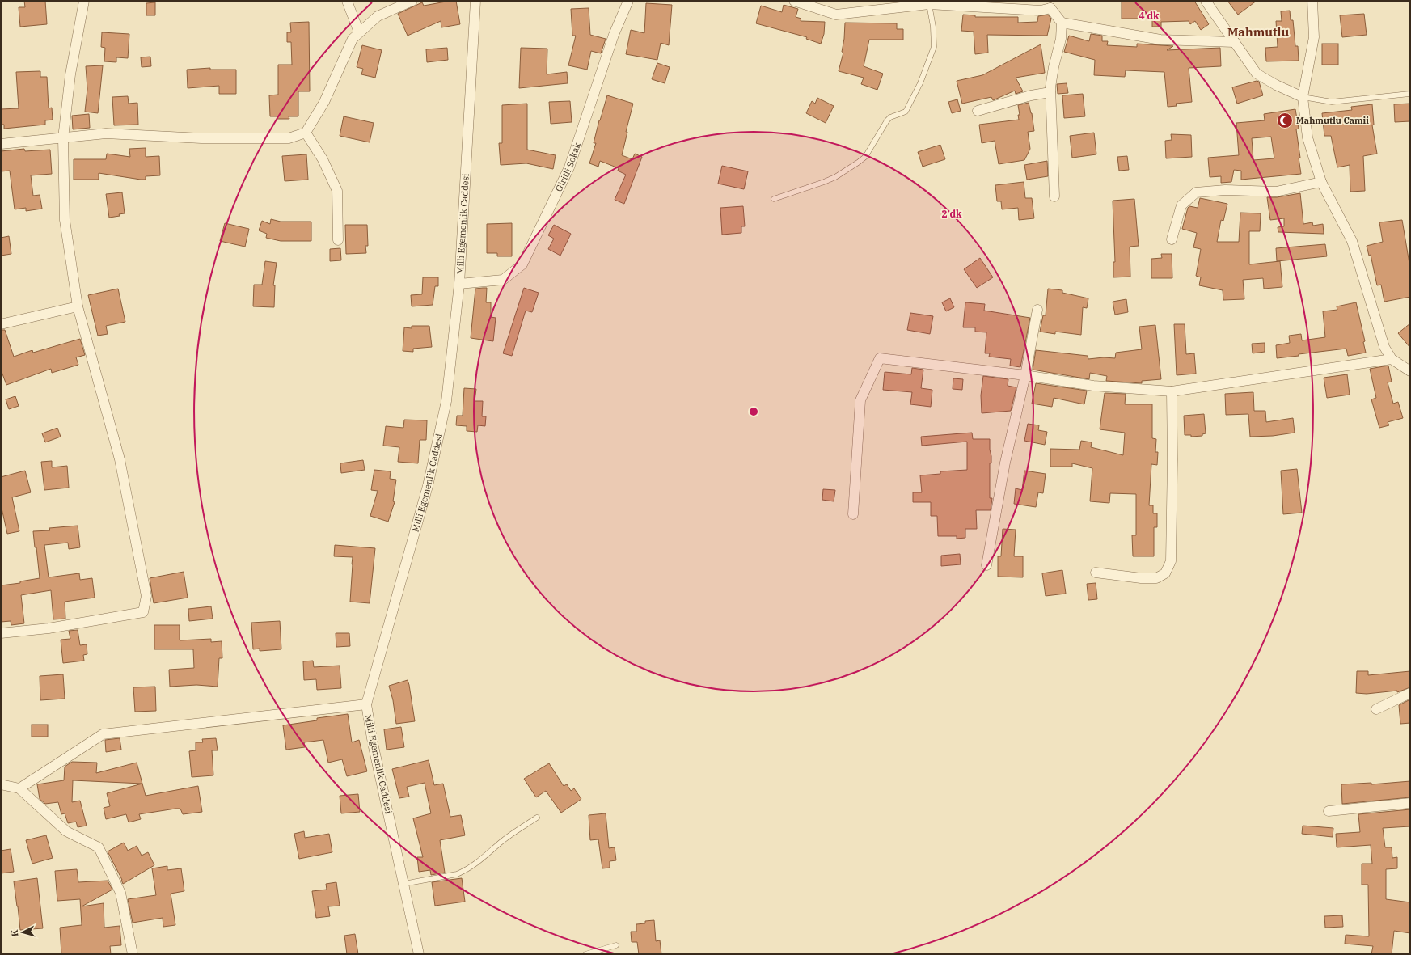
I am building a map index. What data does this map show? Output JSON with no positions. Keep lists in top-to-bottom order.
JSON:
{
  "streets": {
    "street": ["Giritli Sokak", "Milli Egemenlik Caddesi"]
  },
  "crossings": [
    ["Giritli Sokak", "Milli Egemenlik Caddesi"]
  ],
  "districts": ["Mahmutlu"],
  "places": {
    "mosque": ["Mahmutlu Camii"]
  },
  "north": "left",
  "rings": ["4 dk", "2 dk"]
}
